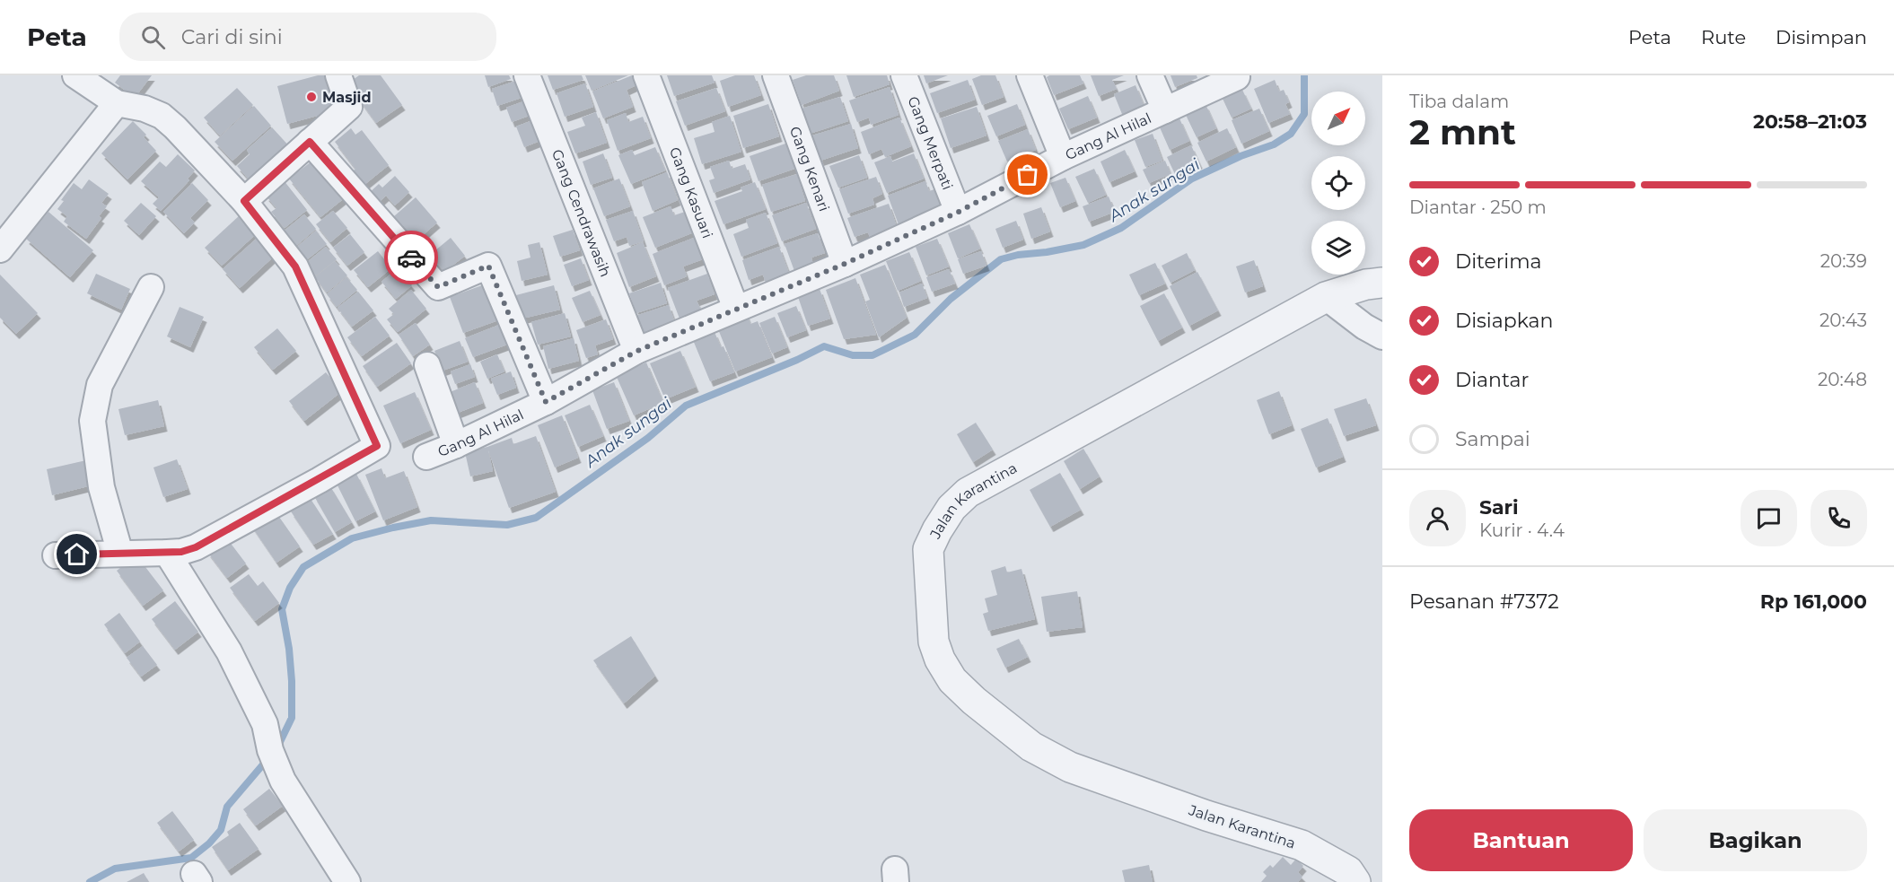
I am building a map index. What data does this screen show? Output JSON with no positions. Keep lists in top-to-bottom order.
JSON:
{
  "streets": {
    "street": [
      "Gang Al Hilal",
      "Gang Merpati",
      "Gang Kenari",
      "Gang Kasuari",
      "Gang Cendrawasih",
      "Jalan Karantina"
    ]
  },
  "crossings": [
    ["Gang Al Hilal", "Gang Merpati"],
    ["Gang Al Hilal", "Gang Kenari"],
    ["Gang Al Hilal", "Gang Kasuari"],
    ["Gang Al Hilal", "Gang Cendrawasih"]
  ],
  "water": ["Anak sungai"],
  "places": ["Masjid"],
  "north": "top right",
  "page": {
    "header": "Peta",
    "search": "Cari di sini",
    "nav": ["Peta", "Rute", "Disimpan"],
    "heading": ["2 mnt", "Tiba dalam", "20:58–21:03"],
    "panel": [
      "Sari",
      "Kurir · 4.4",
      "Pesanan #7372",
      "Rp 161,000"
    ],
    "bar": "Diantar · 250 m",
    "list": [
      ["Diterima", "20:39"],
      ["Disiapkan", "20:43"],
      ["Diantar", "20:48"],
      "Sampai"
    ],
    "buttons": ["Bantuan", "Bagikan"]
  }
}
